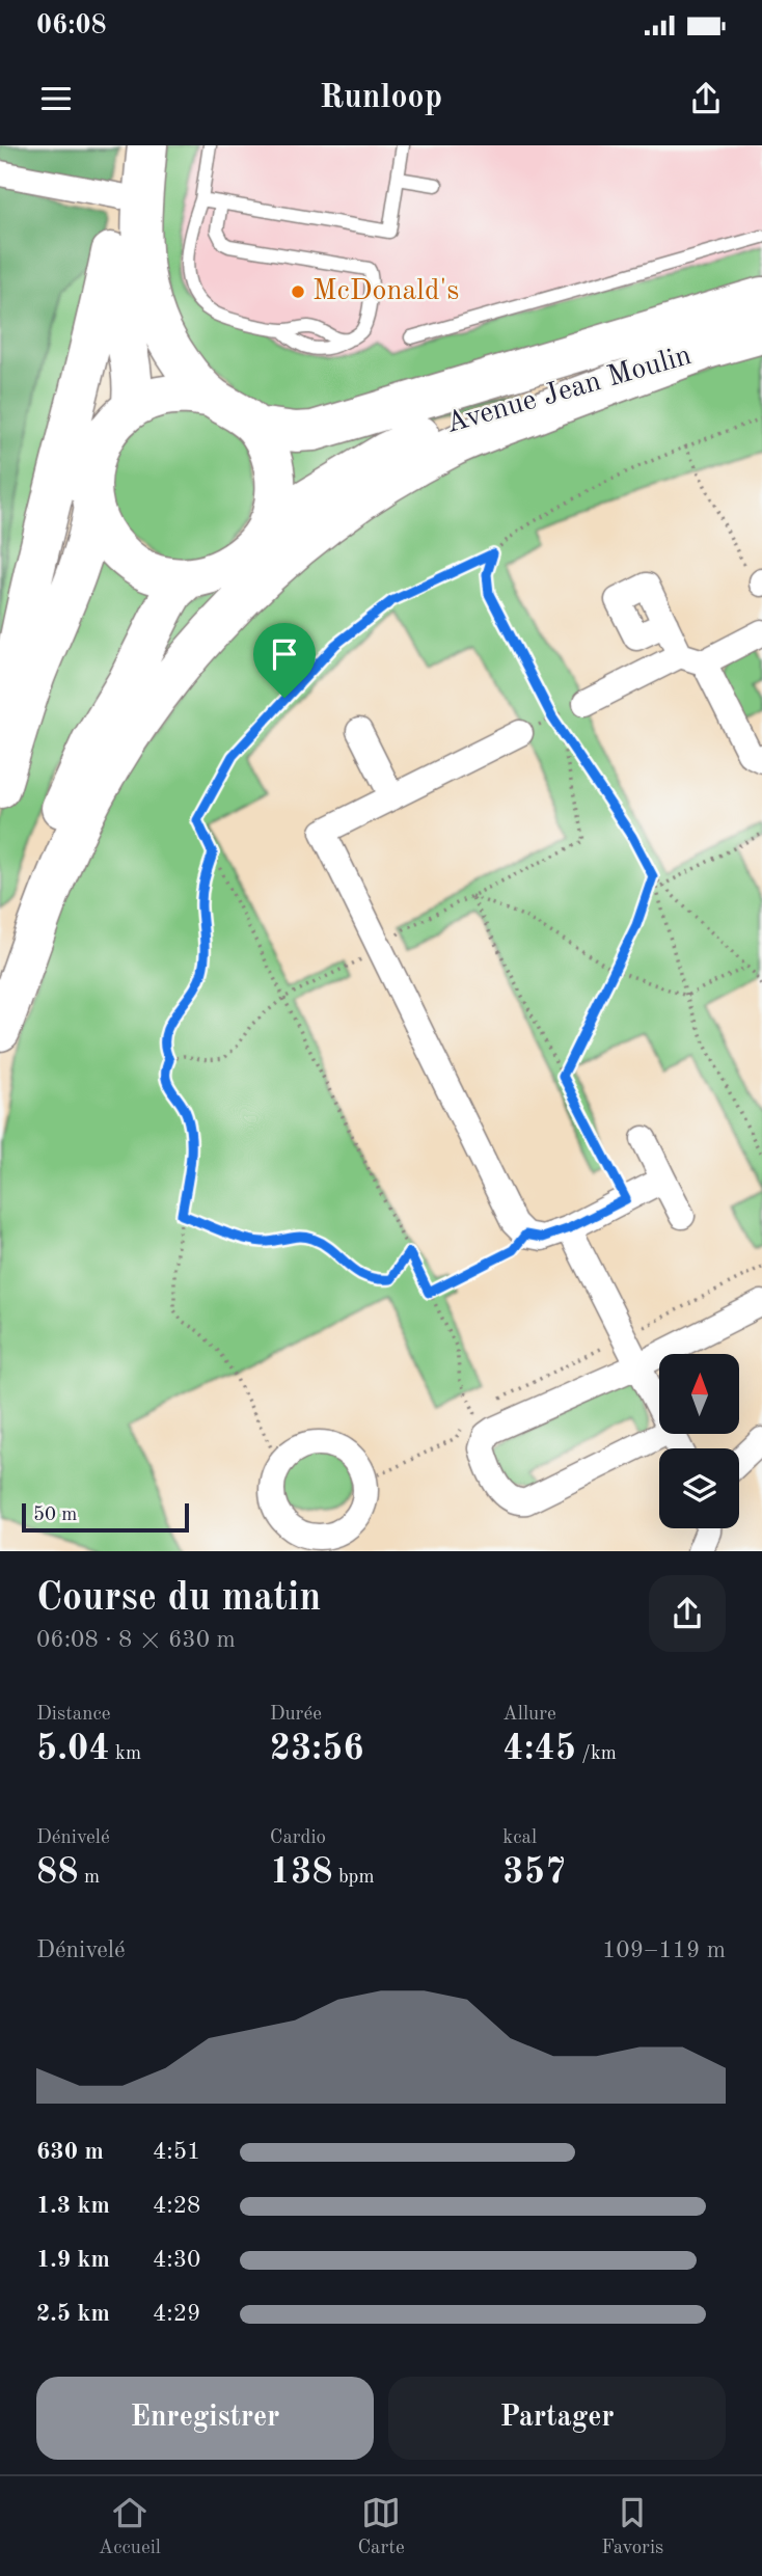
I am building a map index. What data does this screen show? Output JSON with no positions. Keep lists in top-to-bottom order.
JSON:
{
  "streets": {
    "main road": ["Avenue Jean Moulin"]
  },
  "places": ["McDonald's"],
  "scale_bar": "50 m",
  "north": "top",
  "page": {
    "status": "06:08",
    "header": "Runloop",
    "scale": "50 m",
    "heading": ["Course du matin", "06:08 · 8 × 630 m"],
    "stats": [
      ["Distance", "5.04 km"],
      ["Durée", "23:56"],
      ["Allure", "4:45 /km"],
      ["Dénivelé", "88 m"],
      ["Cardio", "138 bpm"],
      ["kcal", "357"]
    ],
    "chart": ["Dénivelé", "109–119 m"],
    "list": [
      {
        "name": "630 m",
        "note": "4:51"
      },
      {
        "name": "1.3 km",
        "note": "4:28"
      },
      {
        "name": "1.9 km",
        "note": "4:30"
      },
      {
        "name": "2.5 km",
        "note": "4:29"
      }
    ],
    "buttons": ["Enregistrer", "Partager"],
    "tabs": ["Accueil", "Carte", "Favoris"]
  }
}
